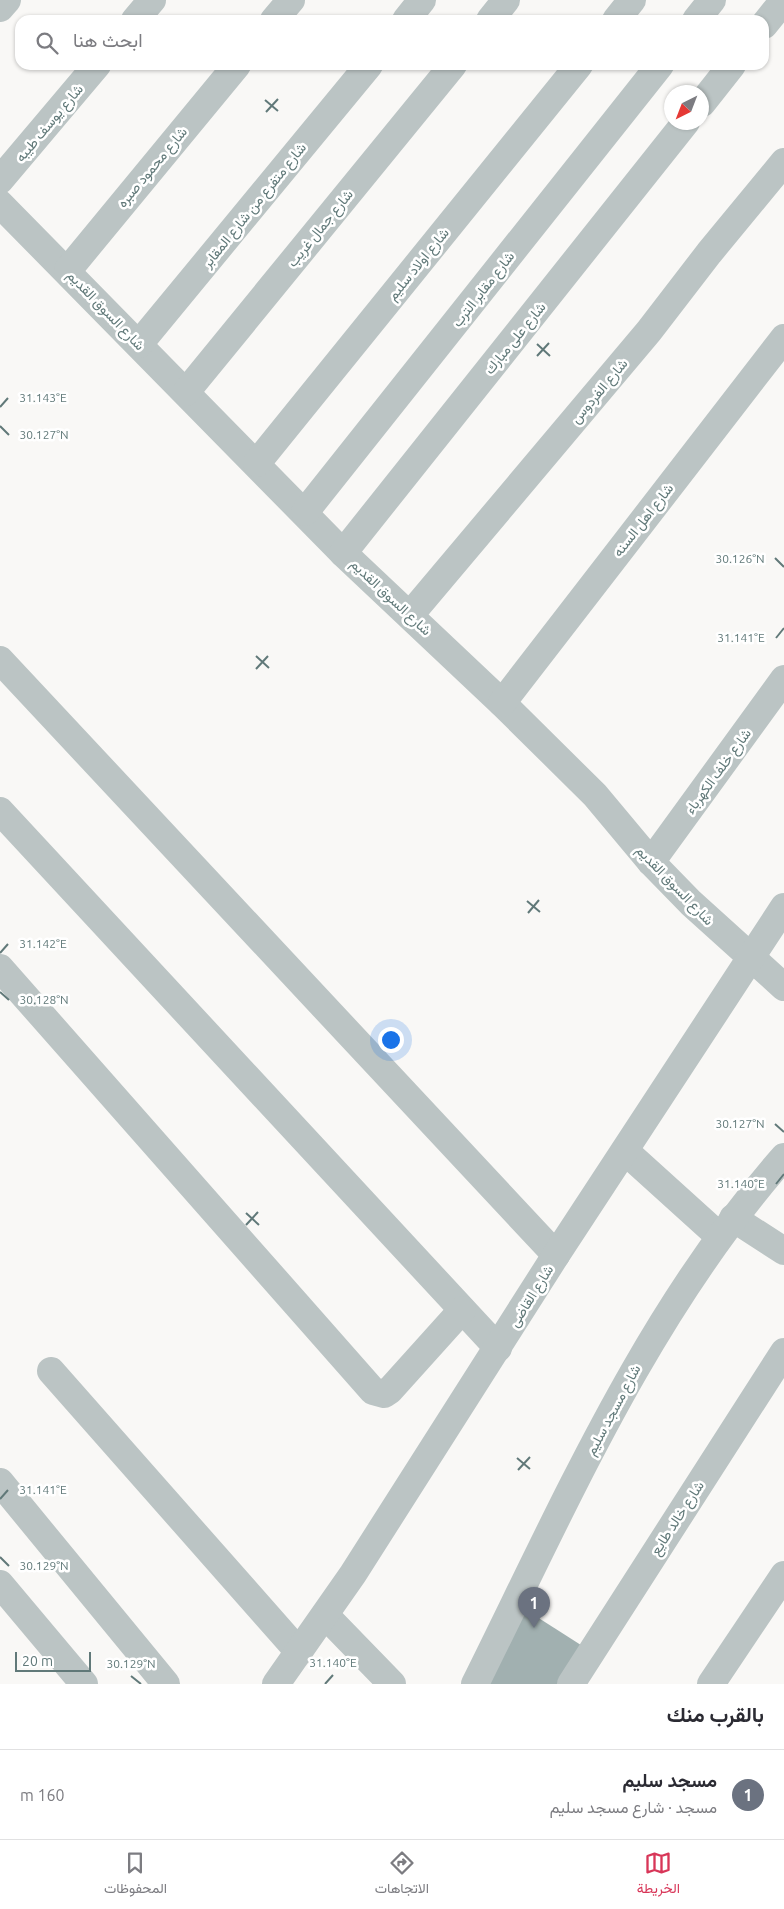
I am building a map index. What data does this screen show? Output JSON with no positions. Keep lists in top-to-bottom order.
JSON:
{
  "streets": {
    "street": [
      "شارع يوسف طيبه",
      "شارع محمود صبره",
      "شارع متفرع من شارع المقابر",
      "شارع جمال غريب",
      "شارع اولاد سليم",
      "شارع مقابر الترب",
      "شارع السوق القديم",
      "شارع على مبارك",
      "شارع الفردوس",
      "شارع اهل السنه",
      "شارع خلف الكهرباء",
      "شارع القاضى",
      "شارع مسجد سليم",
      "شارع خالد طايع"
    ]
  },
  "crossings": [
    ["شارع محمود صبره", "شارع السوق القديم"],
    ["شارع متفرع من شارع المقابر", "شارع السوق القديم"],
    ["شارع جمال غريب", "شارع السوق القديم"],
    ["شارع اولاد سليم", "شارع السوق القديم"],
    ["شارع مقابر الترب", "شارع السوق القديم"],
    ["شارع السوق القديم", "شارع على مبارك"],
    ["شارع السوق القديم", "شارع الفردوس"],
    ["شارع السوق القديم", "شارع اهل السنه"],
    ["شارع السوق القديم", "شارع خلف الكهرباء"],
    ["شارع السوق القديم", "شارع القاضى"]
  ],
  "scale_bar": "20 m",
  "north": "bottom left",
  "page": {
    "search": "ابحث هنا",
    "pins": "1",
    "scale": "20 m",
    "heading": "بالقرب منك",
    "list": [
      {
        "mark": "1",
        "name": "مسجد سليم",
        "note": "مسجد · شارع مسجد سليم",
        "value": "160 m"
      }
    ],
    "nav": ["الخريطة", "الاتجاهات", "المحفوظات"]
  },
  "coordinates": [
    "31.143°E",
    "30.127°N",
    "30.126°N",
    "31.141°E",
    "31.142°E",
    "30.128°N",
    "31.140°E",
    "30.129°N"
  ]
}
